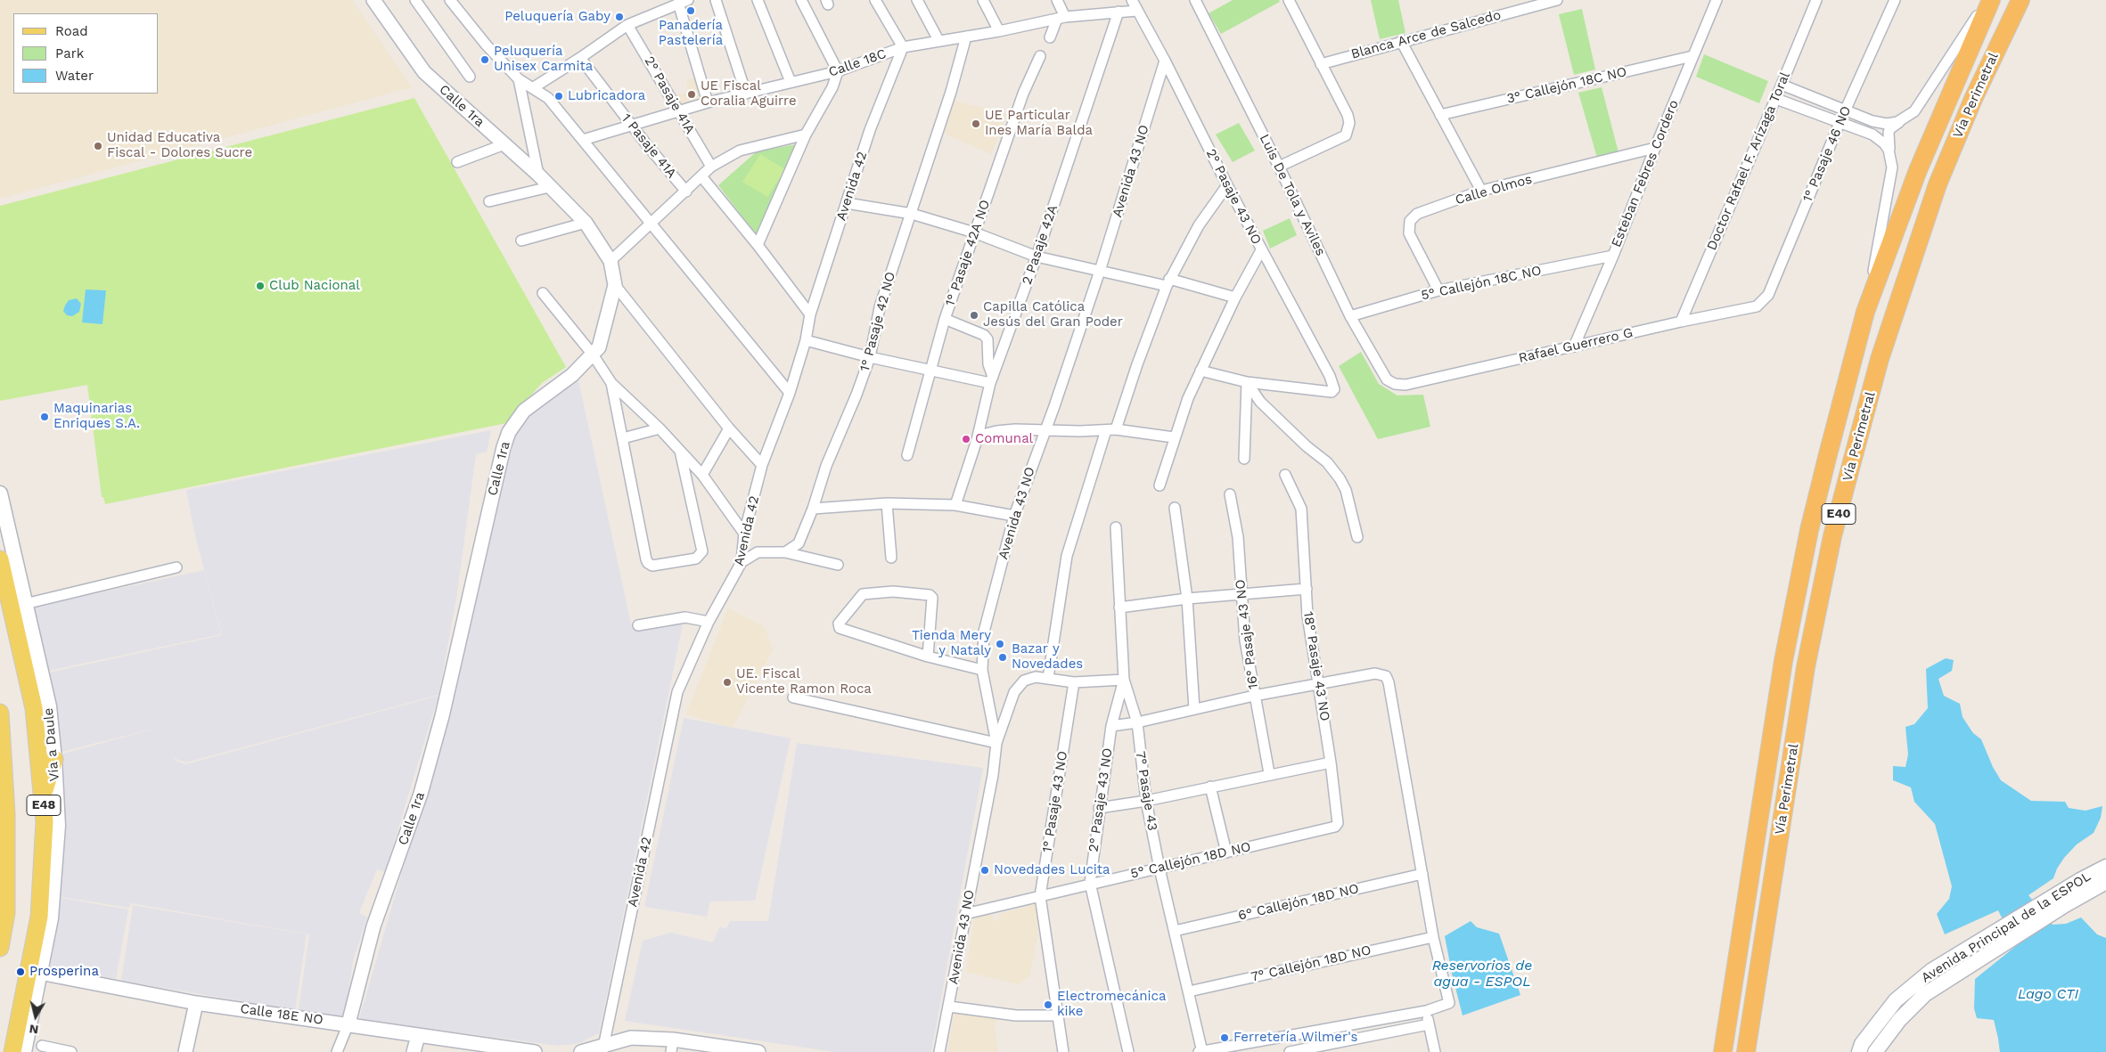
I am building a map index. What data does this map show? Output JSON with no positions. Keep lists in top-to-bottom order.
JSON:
{
  "streets": {
    "highway": ["Vía Perimetral", "E40"],
    "main road": ["Vía a Daule", "E48", "Avenida Principal de la ESPOL"],
    "street": [
      "Blanca Arce de Salcedo",
      "Calle 18C",
      "3° Callejón 18C NO",
      "2° Pasaje 41A",
      "Calle 1ra",
      "1 Pasaje 41A",
      "1° Pasaje 46 NO",
      "Doctor Rafael F. Arízaga Toral",
      "Avenida 43 NO",
      "Esteban Febres Cordero",
      "Avenida 42",
      "Calle Olmos",
      "Luis De Tola y Aviles",
      "2° Pasaje 43 NO",
      "2 Pasaje 42A",
      "1° Pasaje 42A NO",
      "5° Callejón 18C NO",
      "1° Pasaje 42 NO",
      "Rafael Guerrero G",
      "16° Pasaje 43 NO",
      "18° Pasaje 43 NO",
      "7° Pasaje 43",
      "1° Pasaje 43 NO",
      "5° Callejón 18D NO",
      "6° Callejón 18D NO",
      "7° Callejón 18D NO",
      "Calle 18E NO"
    ]
  },
  "crossings": [
    ["Calle 18C", "2° Pasaje 41A"],
    ["Calle 18C", "1 Pasaje 41A"],
    ["Calle 18C", "Avenida 42"],
    ["Calle 18C", "2° Pasaje 43 NO"],
    ["Calle 18C", "2 Pasaje 42A"],
    ["Calle 18C", "1° Pasaje 42 NO"],
    ["3° Callejón 18C NO", "Esteban Febres Cordero"],
    ["Calle 1ra", "Calle 18E NO"],
    ["1° Pasaje 46 NO", "Rafael Guerrero G"],
    ["Doctor Rafael F. Arízaga Toral", "Rafael Guerrero G"],
    ["Avenida 43 NO", "2° Pasaje 43 NO"],
    ["Avenida 43 NO", "7° Pasaje 43"],
    ["Avenida 43 NO", "1° Pasaje 43 NO"],
    ["Avenida 43 NO", "5° Callejón 18D NO"],
    ["Esteban Febres Cordero", "Calle Olmos"],
    ["Esteban Febres Cordero", "5° Callejón 18C NO"],
    ["Esteban Febres Cordero", "Rafael Guerrero G"],
    ["Calle Olmos", "5° Callejón 18C NO"],
    ["Luis De Tola y Aviles", "5° Callejón 18C NO"],
    ["Luis De Tola y Aviles", "Rafael Guerrero G"],
    ["2° Pasaje 43 NO", "7° Pasaje 43"],
    ["2° Pasaje 43 NO", "5° Callejón 18D NO"],
    ["18° Pasaje 43 NO", "5° Callejón 18D NO"],
    ["Vía a Daule", "Calle 18E NO"],
    ["7° Pasaje 43", "5° Callejón 18D NO"],
    ["7° Pasaje 43", "6° Callejón 18D NO"],
    ["7° Pasaje 43", "7° Callejón 18D NO"],
    ["1° Pasaje 43 NO", "5° Callejón 18D NO"]
  ],
  "water": ["Reservorios de agua - ESPOL", "Lago CTI"],
  "places": [
    "Panadería Pastelería",
    "Peluquería Gaby",
    "Peluquería Unisex Carmita",
    "UE Fiscal Coralia Aguirre",
    "Lubricadora",
    "UE Particular Ines María Balda",
    "Unidad Educativa Fiscal - Dolores Sucre",
    "Club Nacional",
    "Capilla Católica Jesús del Gran Poder",
    "Maquinarias Enriques S.A.",
    "Comunal",
    "Tienda Mery y Nataly",
    "Bazar y Novedades",
    "UE. Fiscal Vicente Ramon Roca",
    "Novedades Lucita",
    "Prosperina",
    "Electromecánica kike",
    "Ferretería Wilmer's"
  ],
  "legend": ["Road", "Park", "Water"],
  "north": "bottom"
}
